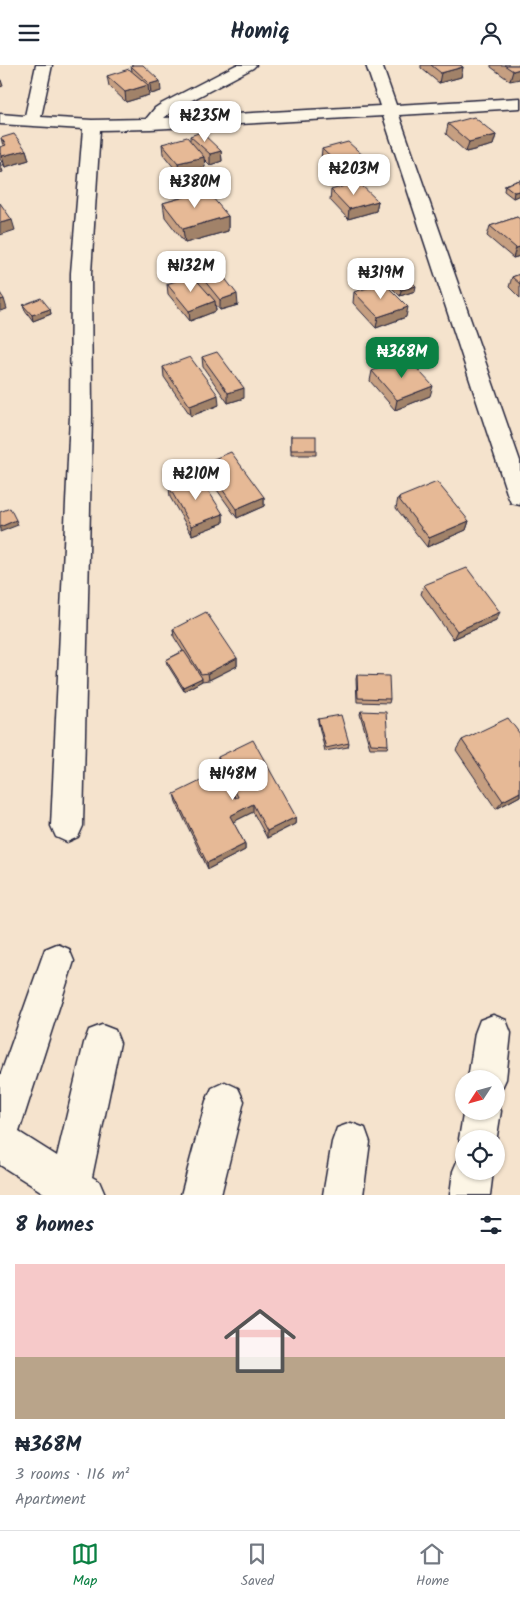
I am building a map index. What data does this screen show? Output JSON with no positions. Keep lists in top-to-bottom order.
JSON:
{
  "north": "bottom left",
  "page": {
    "header": "Homiq",
    "price": [
      "₦235M",
      "₦203M",
      "₦380M",
      "₦132M",
      "₦319M",
      "₦368M",
      "₦210M",
      "₦148M"
    ],
    "heading": "8 homes",
    "list": [
      {
        "name": "₦368M",
        "note": "3 rooms · 116 m² · Apartment"
      }
    ],
    "tabs": ["Map", "Saved", "Home"]
  }
}
